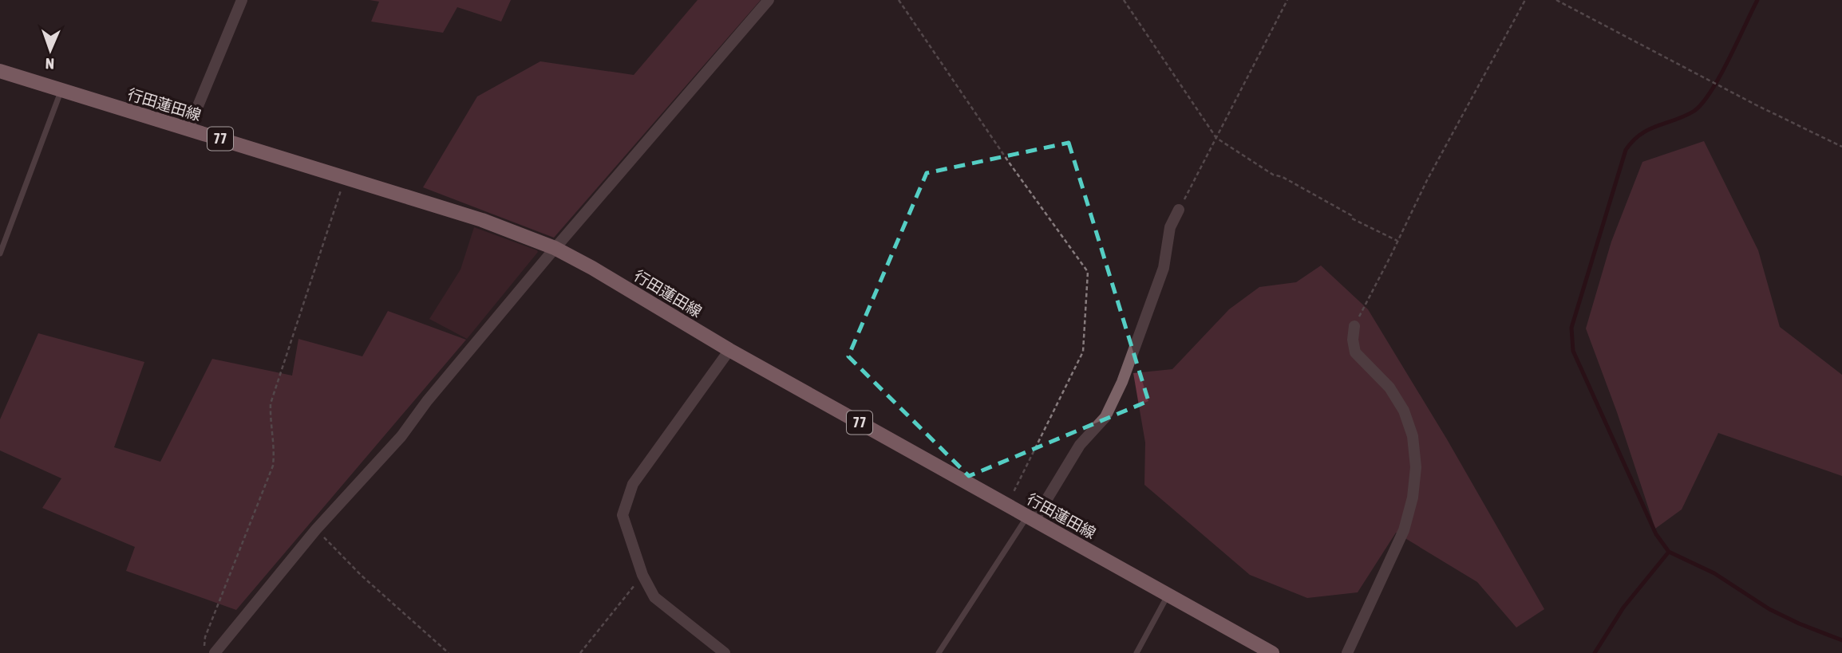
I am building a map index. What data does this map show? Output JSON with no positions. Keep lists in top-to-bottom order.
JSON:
{
  "streets": {
    "main road": ["行田蓮田線", "77"]
  },
  "north": "bottom"
}
